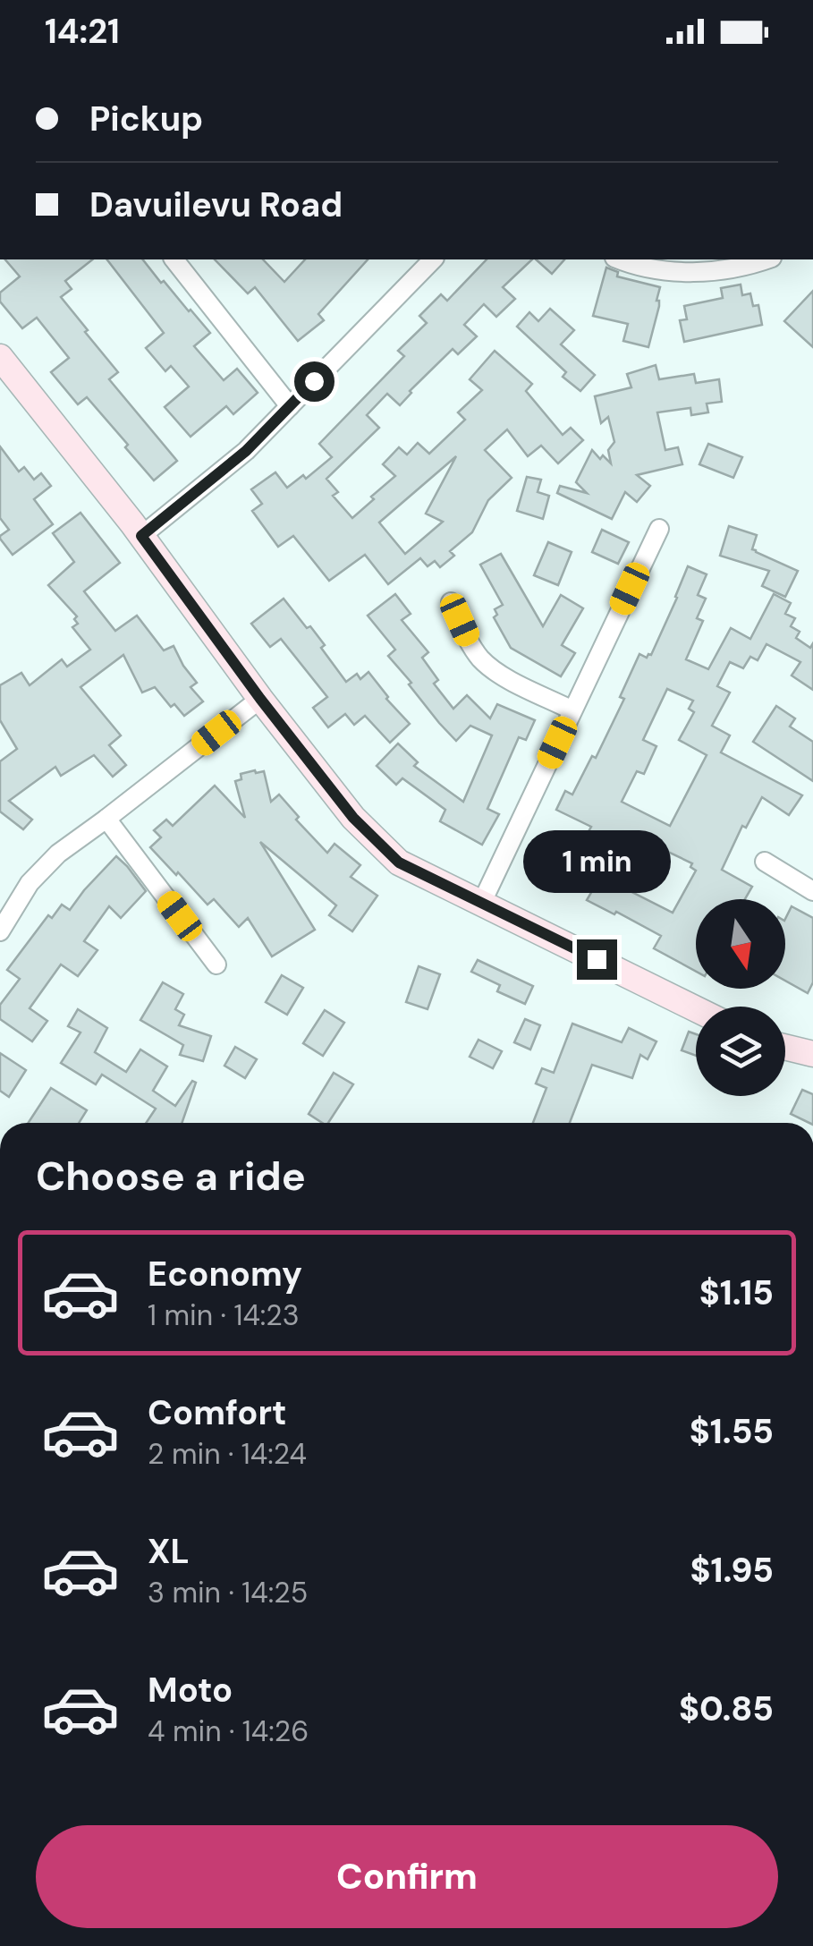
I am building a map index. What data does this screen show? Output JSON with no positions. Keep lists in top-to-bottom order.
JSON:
{
  "north": "bottom",
  "page": {
    "status": "14:21",
    "banner": ["Pickup", "Davuilevu Road"],
    "bubble": "1 min",
    "heading": "Choose a ride",
    "list": [
      {
        "name": "Economy",
        "note": "1 min · 14:23",
        "value": "$1.15"
      },
      {
        "name": "Comfort",
        "note": "2 min · 14:24",
        "value": "$1.55"
      },
      {
        "name": "XL",
        "note": "3 min · 14:25",
        "value": "$1.95"
      },
      {
        "name": "Moto",
        "note": "4 min · 14:26",
        "value": "$0.85"
      }
    ],
    "buttons": "Confirm"
  }
}
